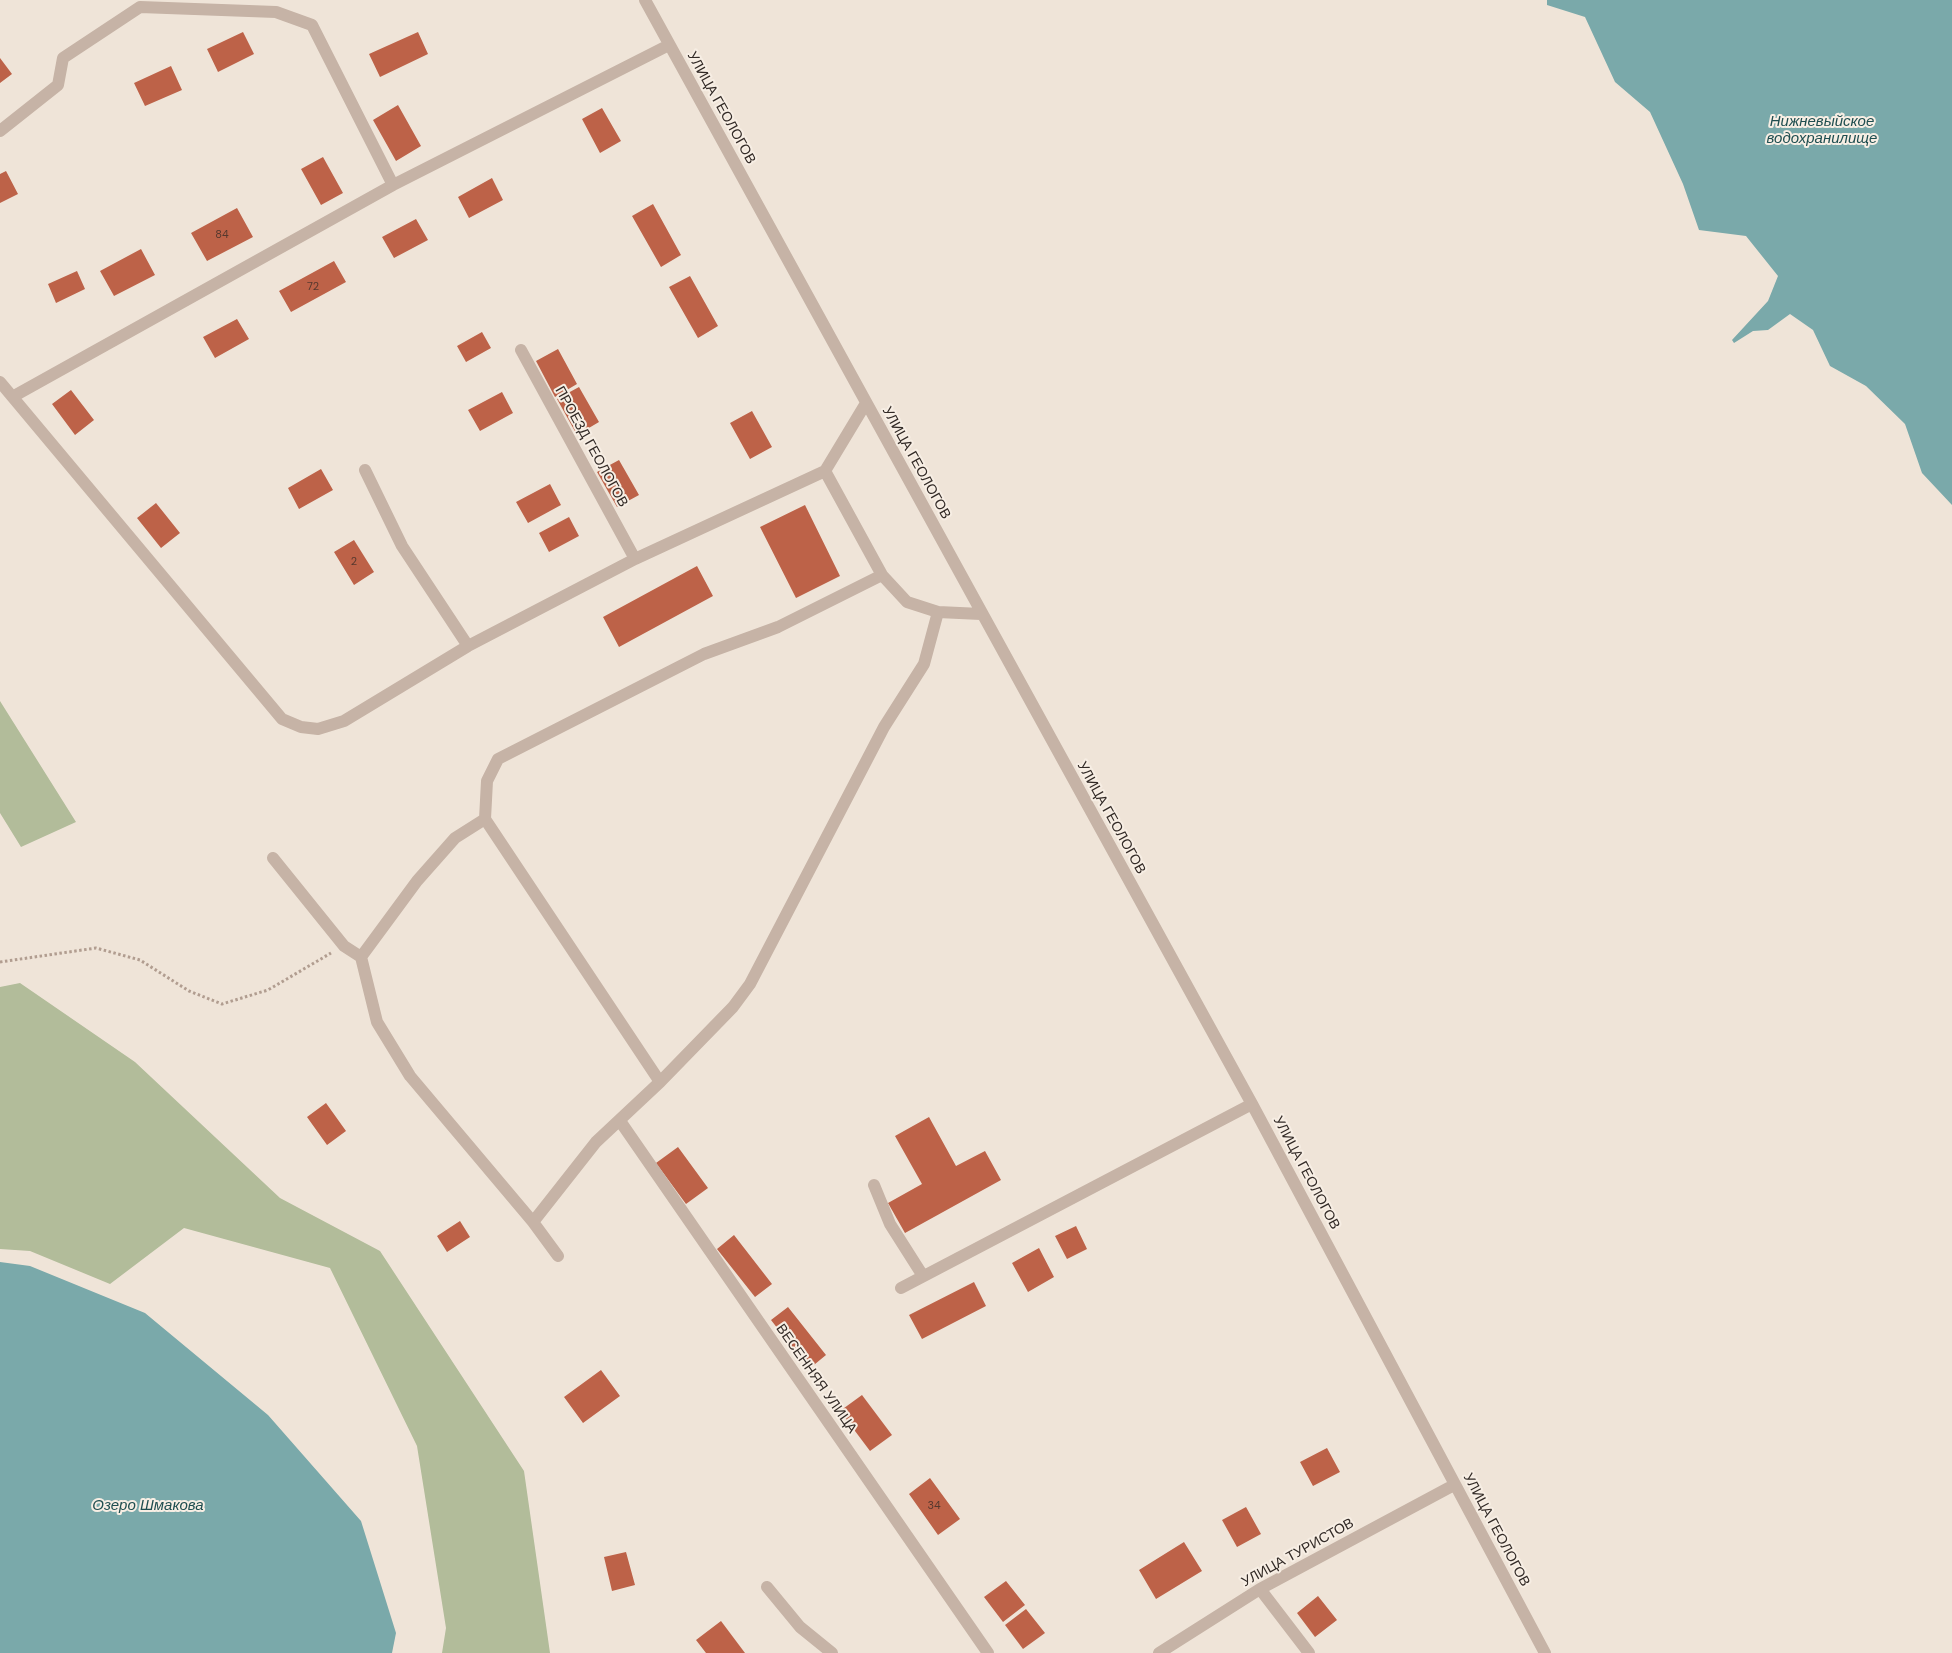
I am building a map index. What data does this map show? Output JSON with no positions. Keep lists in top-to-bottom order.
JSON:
{
  "streets": {
    "street": [
      "УЛИЦА ГЕОЛОГОВ",
      "ПРОЕЗД ГЕОЛОГОВ",
      "ВЕСЕННЯЯ УЛИЦА",
      "УЛИЦА ТУРИСТОВ"
    ]
  },
  "crossings": [
    ["УЛИЦА ГЕОЛОГОВ", "УЛИЦА ТУРИСТОВ"]
  ],
  "water": ["Нижневыйское водохранилище", "Озеро Шмакова"],
  "house_numbers": [
    "84",
    "72",
    "2",
    "34"
  ]
}
